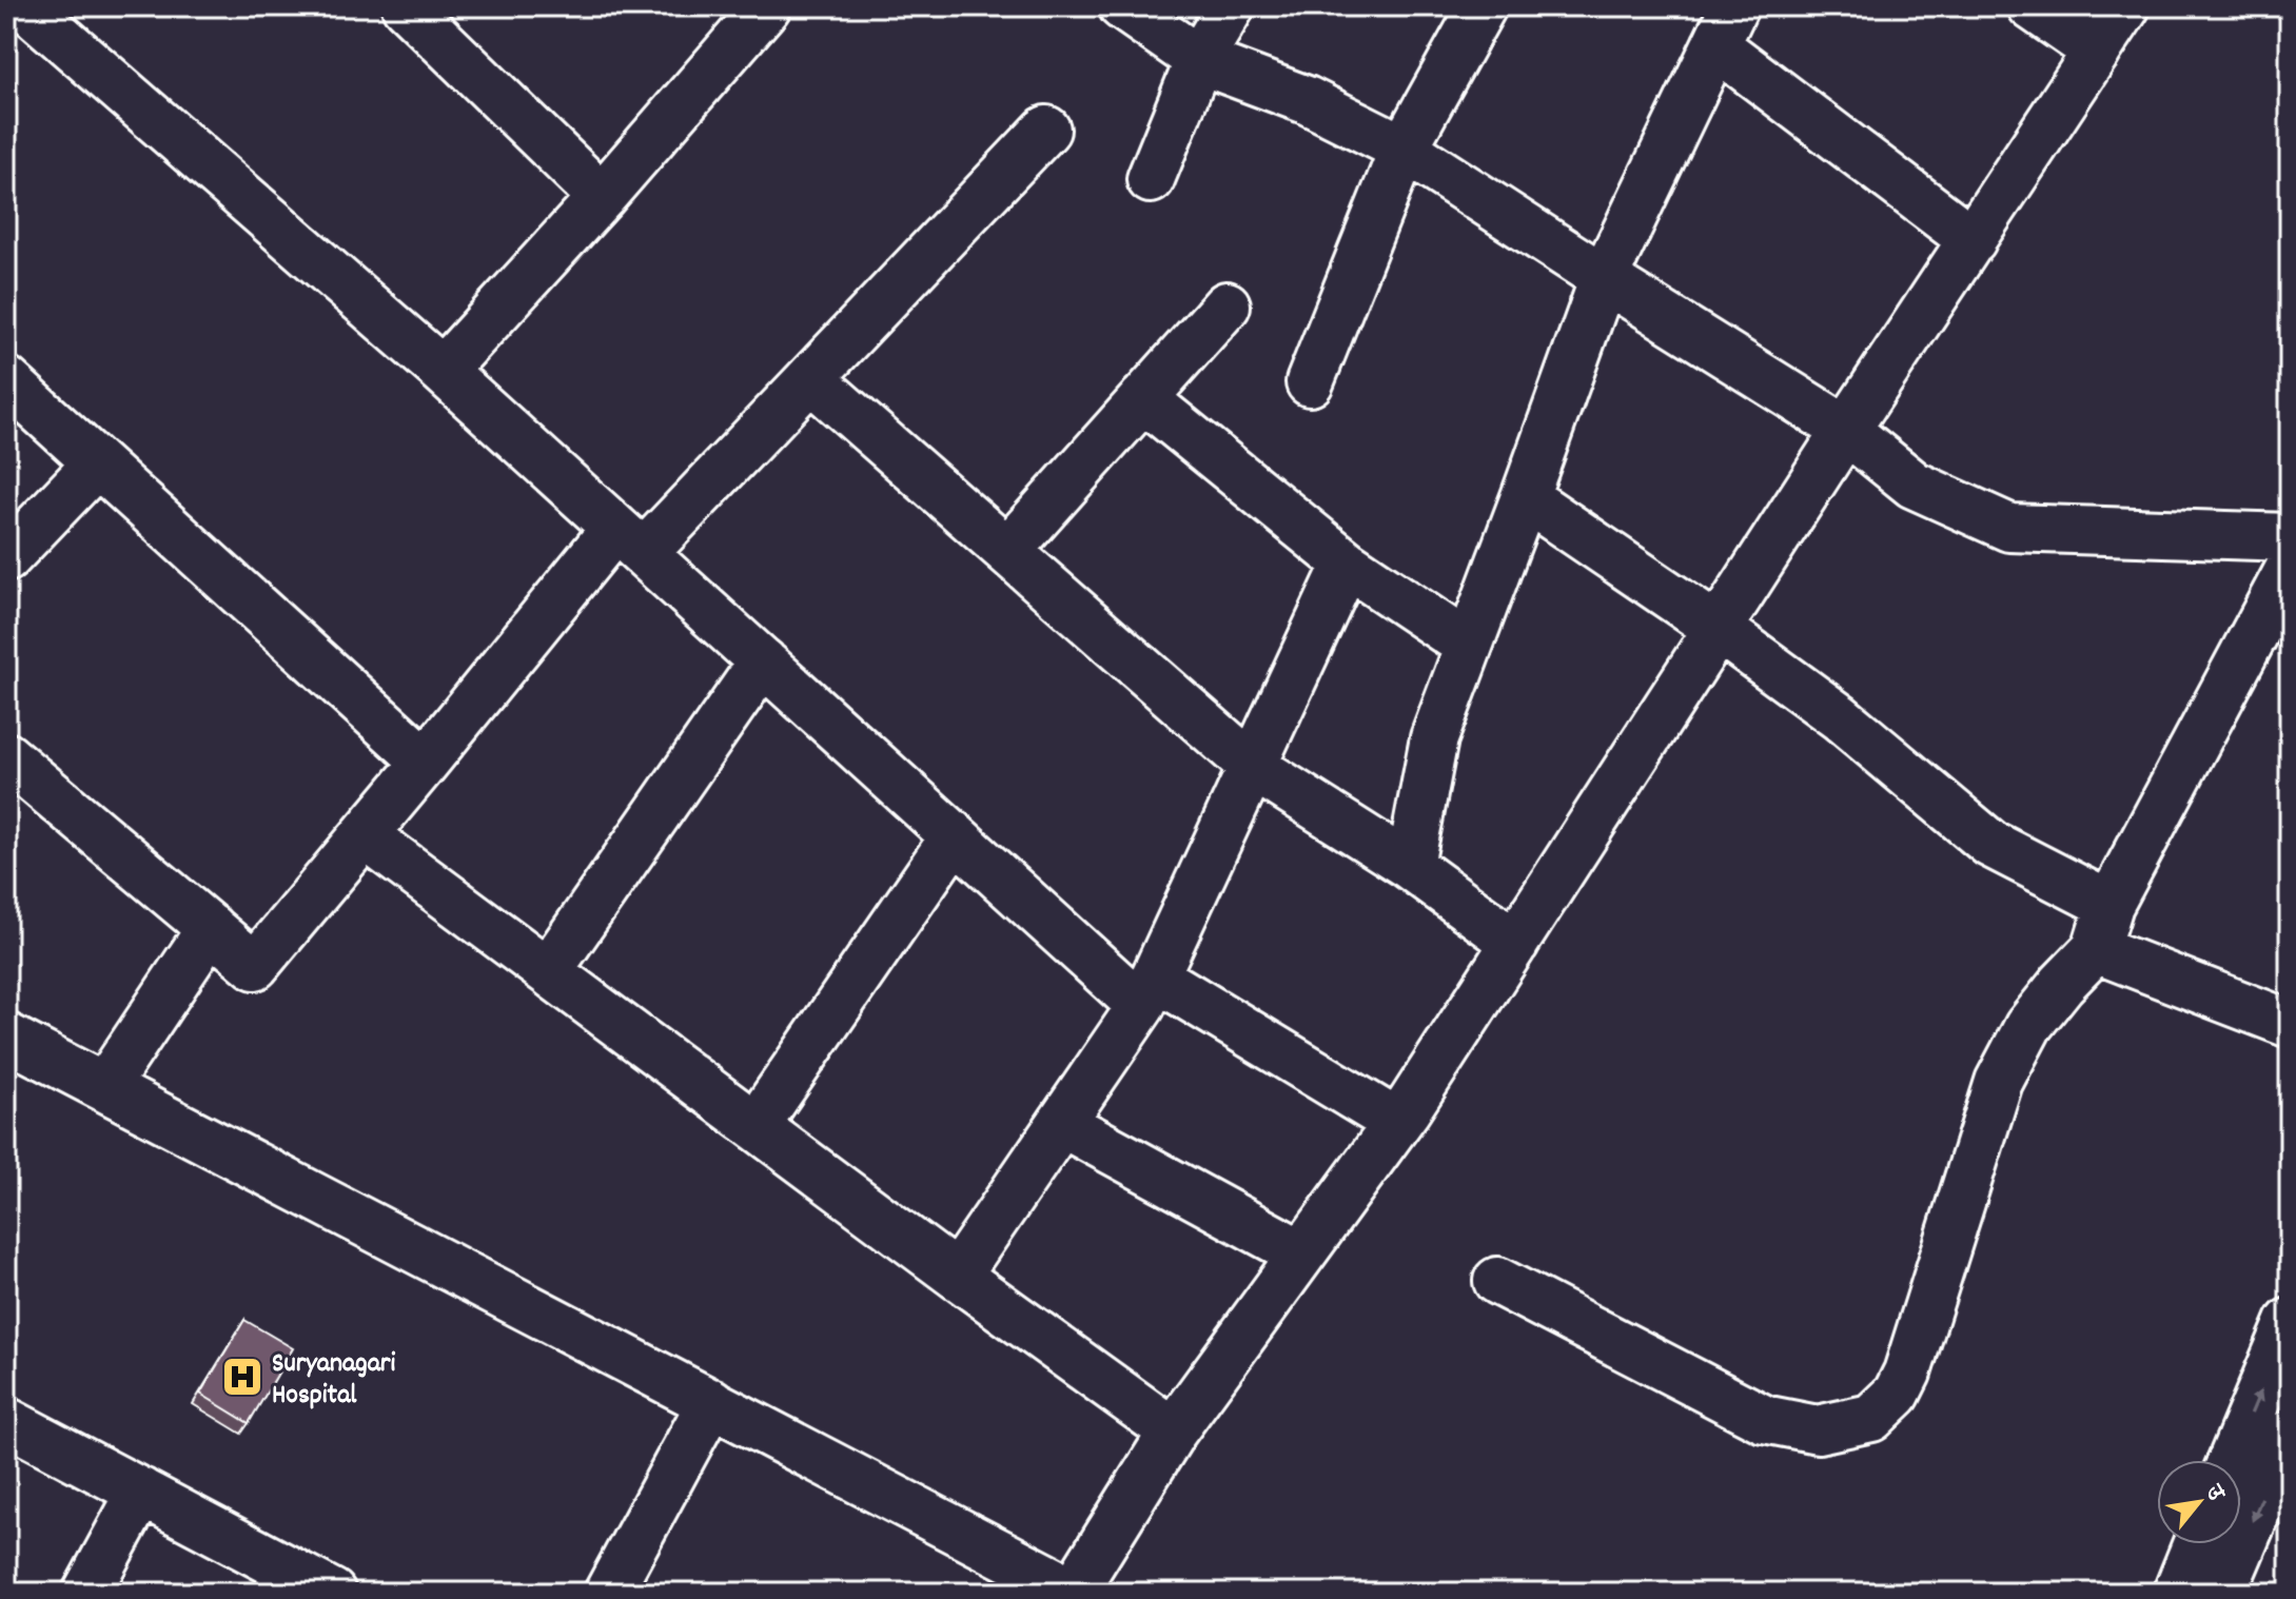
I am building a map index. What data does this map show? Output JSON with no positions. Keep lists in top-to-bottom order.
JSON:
{
  "places": {
    "hospital": ["Suryanagari Hospital"]
  },
  "north": "top right"
}
